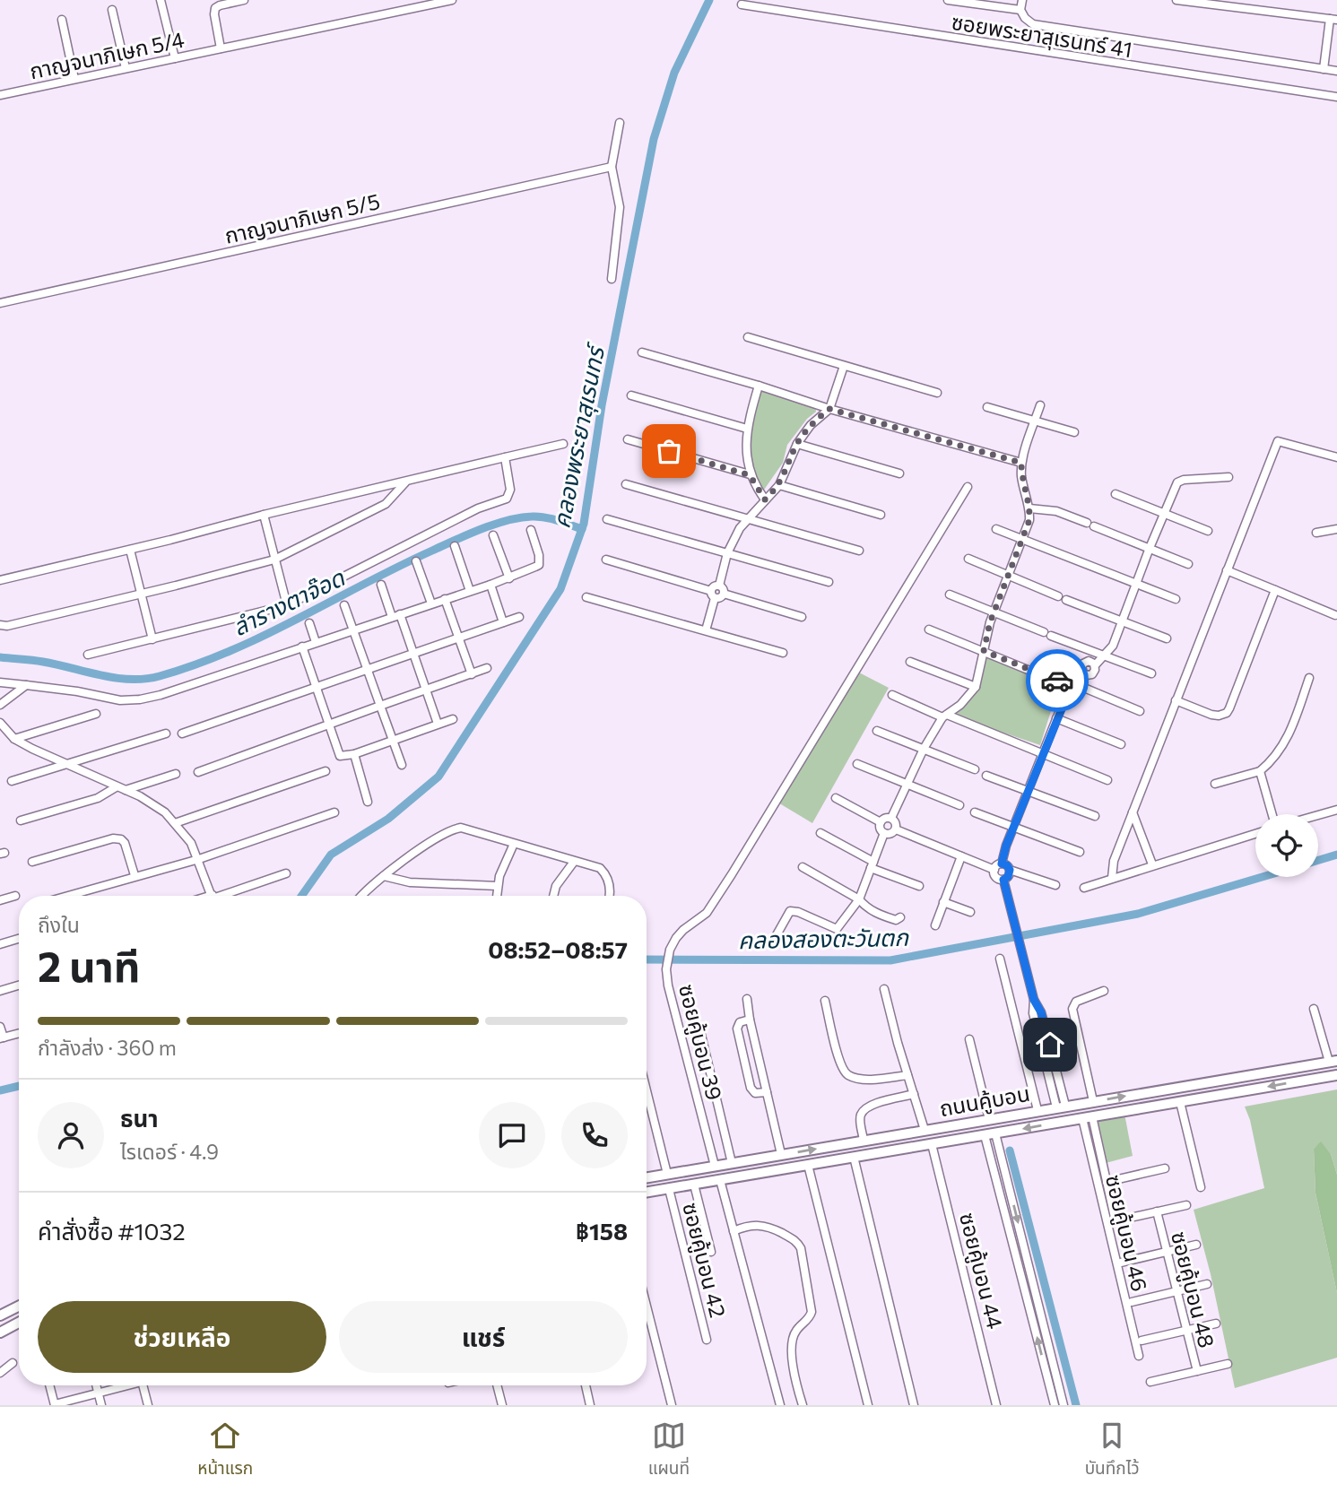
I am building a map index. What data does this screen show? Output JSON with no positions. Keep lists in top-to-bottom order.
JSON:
{
  "streets": {
    "main road": ["ถนนคู้บอน"],
    "street": [
      "ซอยพระยาสุเรนทร์ 41",
      "กาญจนาภิเษก 5/4",
      "กาญจนาภิเษก 5/5",
      "ซอยคู้บอน 39",
      "ซอยคู้บอน 46",
      "ซอยคู้บอน 42",
      "ซอยคู้บอน 44",
      "ซอยคู้บอน 48"
    ]
  },
  "crossings": [
    ["ซอยคู้บอน 39", "ถนนคู้บอน"],
    ["ถนนคู้บอน", "ซอยคู้บอน 46"],
    ["ถนนคู้บอน", "ซอยคู้บอน 42"],
    ["ถนนคู้บอน", "ซอยคู้บอน 44"],
    ["ถนนคู้บอน", "ซอยคู้บอน 48"],
    ["ซอยคู้บอน 46", "ซอยคู้บอน 48"]
  ],
  "water": ["คลองพระยาสุเรนทร์", "ลำรางตาจ๊อด", "คลองสองตะวันตก"],
  "page": {
    "heading": ["2 นาที", "ถึงใน", "08:52–08:57"],
    "panel": [
      "ธนา",
      "ไรเดอร์ · 4.9",
      "คำสั่งซื้อ #1032",
      "฿158"
    ],
    "bar": "กำลังส่ง · 360 m",
    "buttons": ["ช่วยเหลือ", "แชร์"],
    "tabs": ["หน้าแรก", "แผนที่", "บันทึกไว้"]
  }
}
